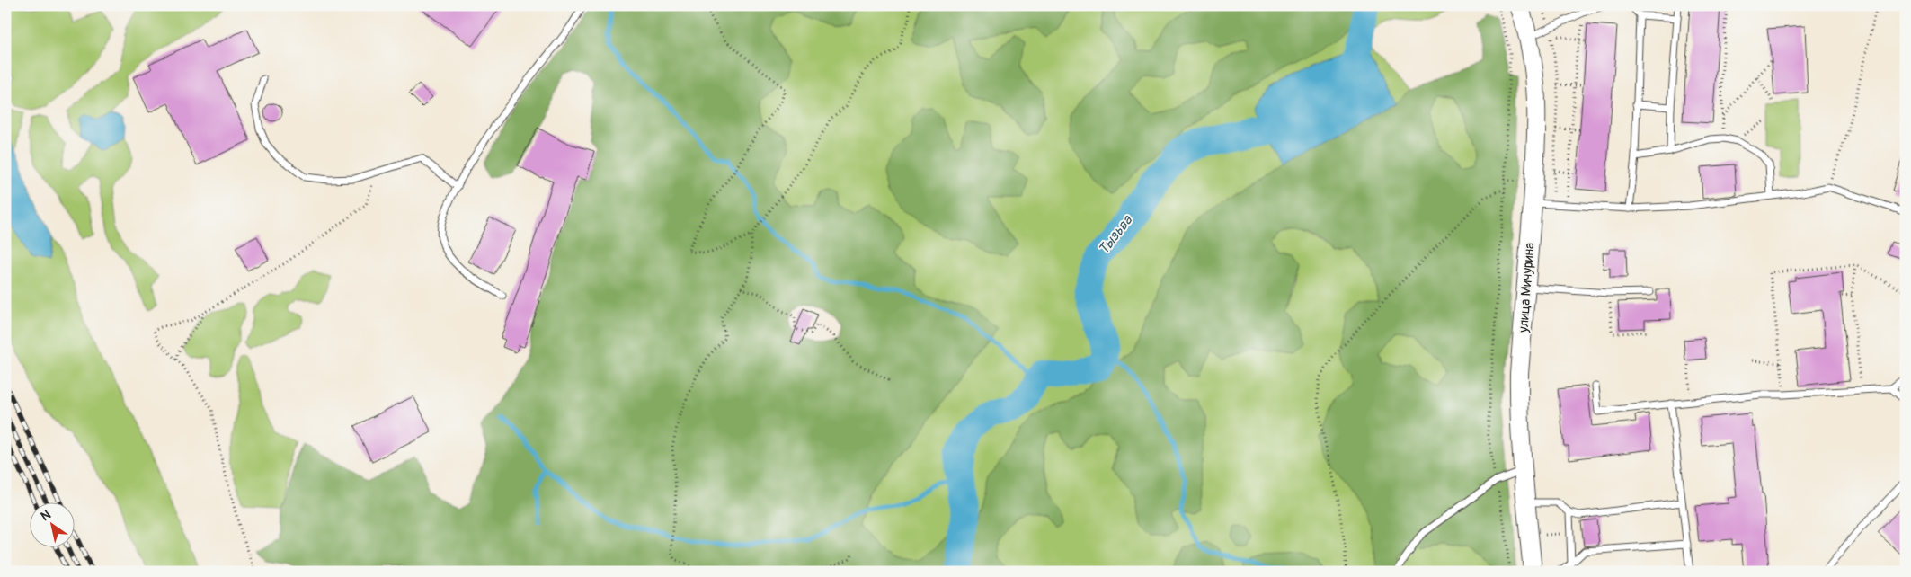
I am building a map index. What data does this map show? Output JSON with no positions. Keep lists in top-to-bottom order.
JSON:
{
  "streets": {
    "main road": ["улица Мичурина"]
  },
  "water": ["Тызьва"],
  "north": "top left"
}
